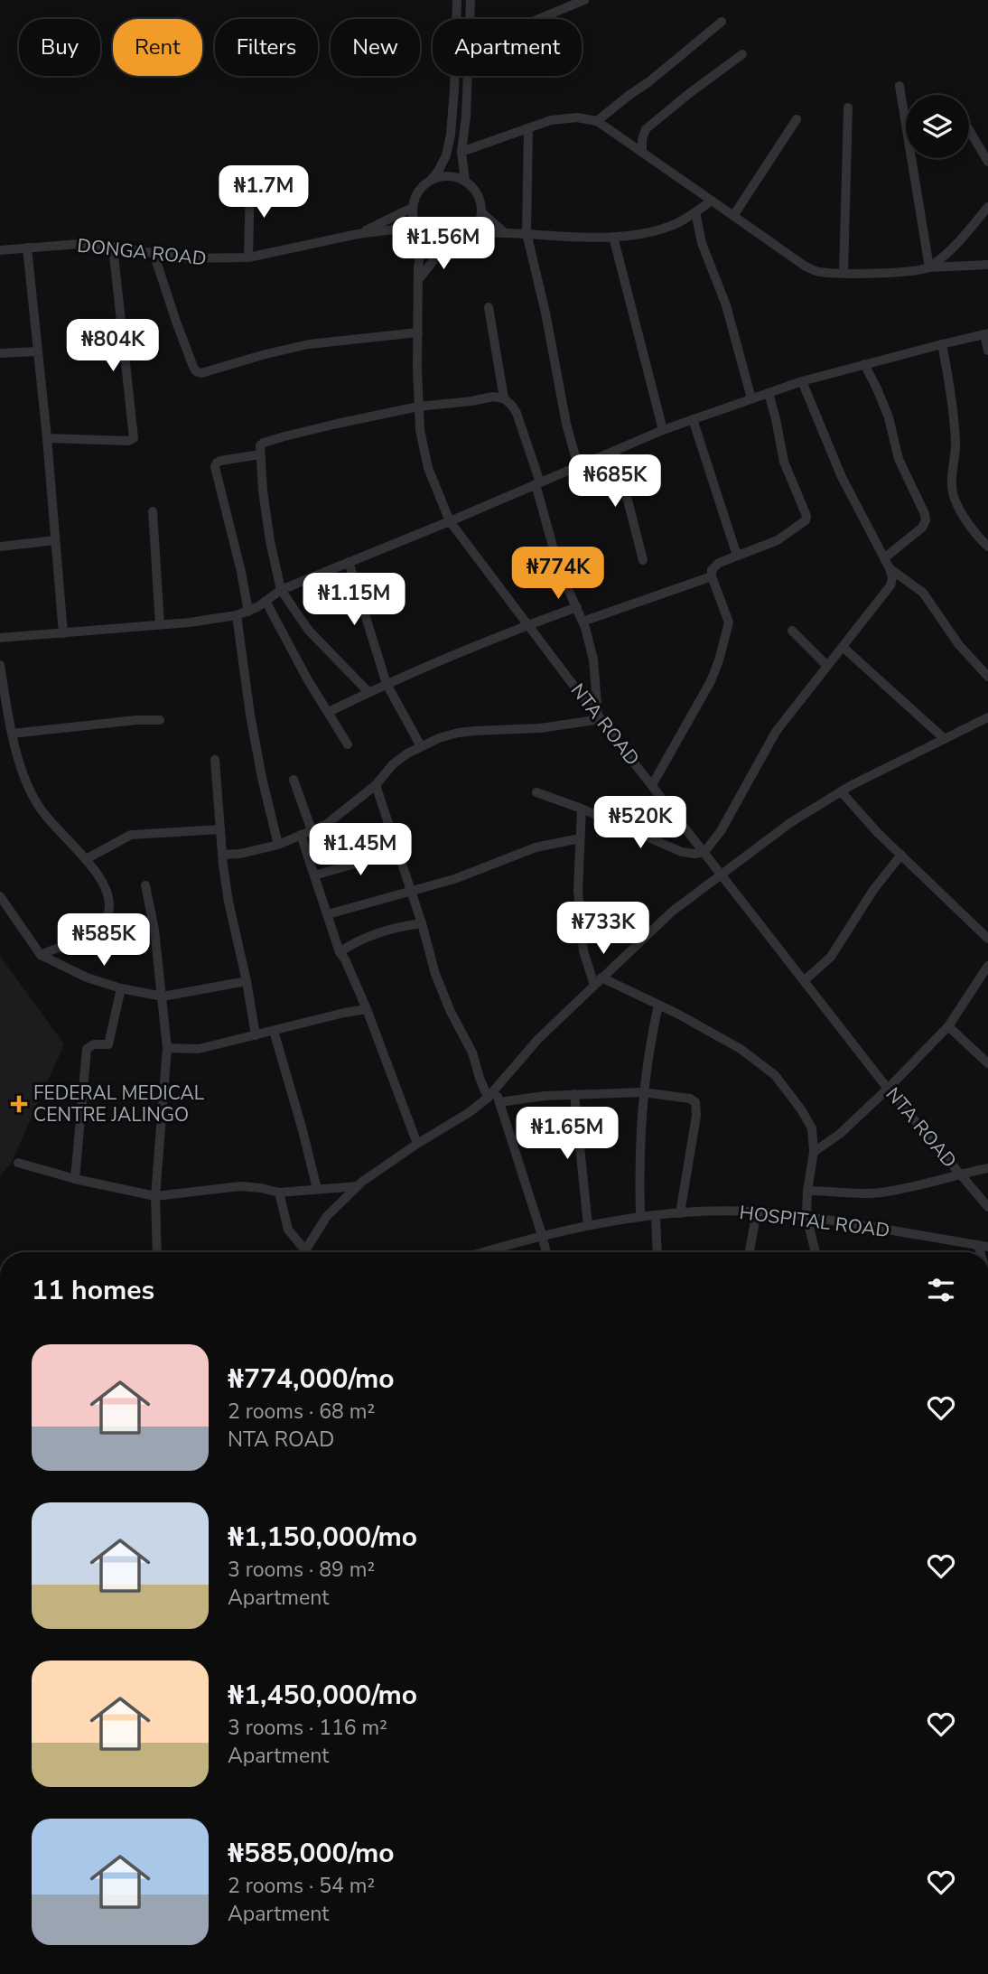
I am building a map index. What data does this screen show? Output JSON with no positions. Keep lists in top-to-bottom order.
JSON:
{
  "streets": {
    "street": ["DONGA ROAD", "NTA ROAD", "HOSPITAL ROAD"]
  },
  "places": {
    "health": ["FEDERAL MEDICAL CENTRE JALINGO"]
  },
  "page": {
    "chip": [
      "Buy",
      "Rent",
      "Filters",
      "New",
      "Apartment"
    ],
    "price": [
      "₦1.7M",
      "₦1.56M",
      "₦804K",
      "₦685K",
      "₦774K",
      "₦1.15M",
      "₦520K",
      "₦1.45M",
      "₦733K",
      "₦585K",
      "₦1.65M"
    ],
    "heading": "11 homes",
    "list": [
      {
        "name": "₦774,000/mo",
        "note": "2 rooms · 68 m² · NTA ROAD"
      },
      {
        "name": "₦1,150,000/mo",
        "note": "3 rooms · 89 m² · Apartment"
      },
      {
        "name": "₦1,450,000/mo",
        "note": "3 rooms · 116 m² · Apartment"
      },
      {
        "name": "₦585,000/mo",
        "note": "2 rooms · 54 m² · Apartment"
      }
    ]
  }
}
